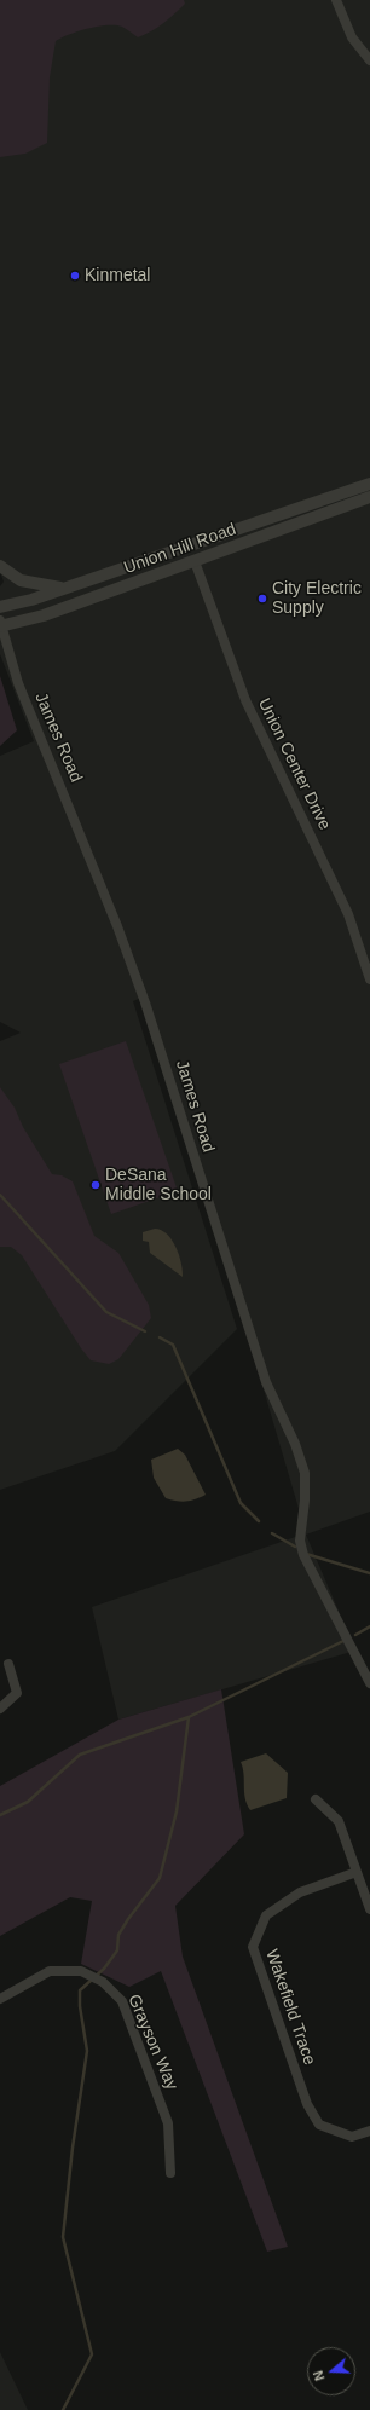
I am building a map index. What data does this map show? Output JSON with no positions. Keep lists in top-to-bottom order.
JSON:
{
  "streets": {
    "street": [
      "Union Hill Road",
      "James Road",
      "Union Center Drive",
      "Wakefield Trace",
      "Grayson Way"
    ]
  },
  "crossings": [
    ["Union Hill Road", "James Road"],
    ["Union Hill Road", "Union Center Drive"]
  ],
  "places": ["Kinmetal", "City Electric Supply", "DeSana Middle School"],
  "north": "left"
}
